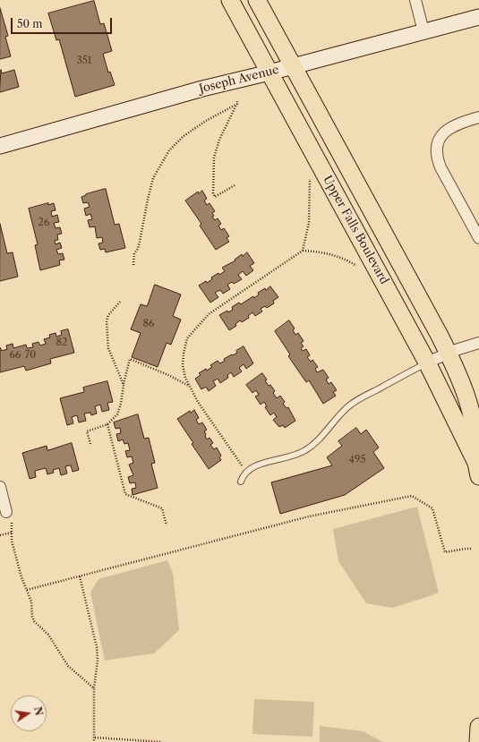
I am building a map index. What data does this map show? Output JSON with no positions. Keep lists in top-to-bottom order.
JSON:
{
  "streets": {
    "main road": ["Joseph Avenue", "Upper Falls Boulevard"]
  },
  "crossings": [
    ["Joseph Avenue", "Upper Falls Boulevard"]
  ],
  "house_numbers": [
    "351",
    "26",
    "86",
    "82",
    "66",
    "70",
    "495"
  ],
  "scale_bar": "50 m",
  "north": "right"
}
